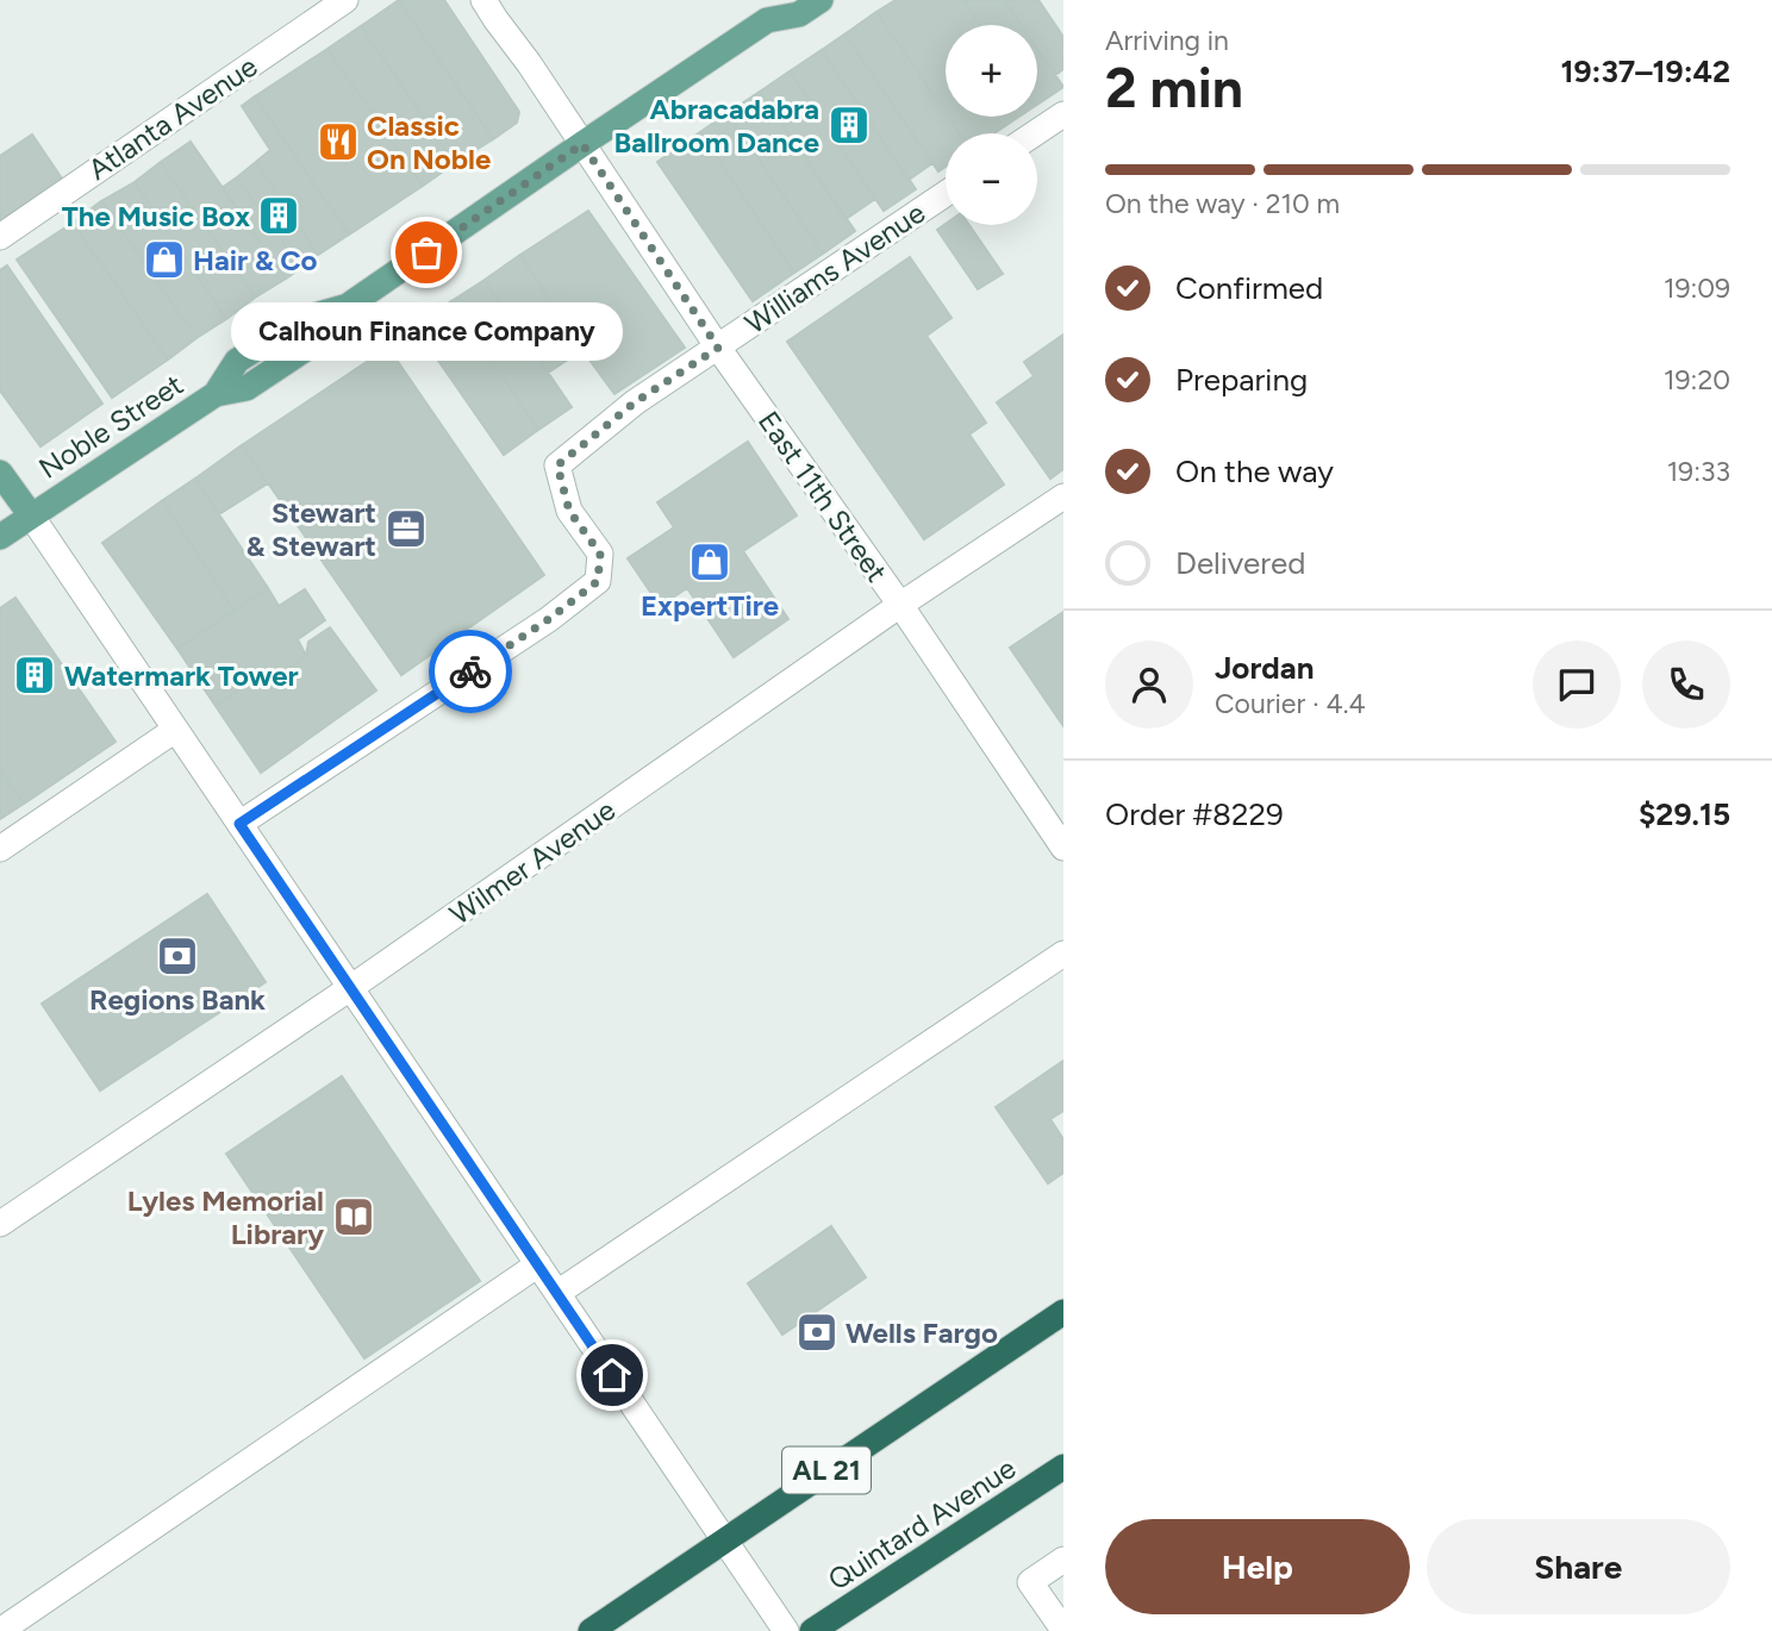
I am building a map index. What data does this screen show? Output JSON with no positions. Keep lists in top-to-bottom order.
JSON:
{
  "streets": {
    "highway": ["AL 21", "Quintard Avenue"],
    "main road": ["Noble Street"],
    "street": [
      "Atlanta Avenue",
      "Williams Avenue",
      "East 11th Street",
      "Wilmer Avenue"
    ]
  },
  "crossings": [
    ["Williams Avenue", "East 11th Street"],
    ["Noble Street", "East 11th Street"],
    ["East 11th Street", "Wilmer Avenue"]
  ],
  "places": {
    "building": ["Abracadabra Ballroom Dance", "The Music Box", "Watermark Tower"],
    "restaurant": ["Classic On Noble"],
    "other": ["Calhoun Finance Company"],
    "shop": ["Hair & Co", "ExpertTire"],
    "office": ["Stewart & Stewart"],
    "bank": ["Regions Bank", "Wells Fargo"],
    "library": ["Lyles Memorial Library"]
  },
  "page": {
    "heading": ["2 min", "Arriving in", "19:37–19:42"],
    "panel": [
      "Jordan",
      "Courier · 4.4",
      "Order #8229",
      "$29.15"
    ],
    "map_buttons": ["+", "−"],
    "bar": "On the way · 210 m",
    "list": [
      ["Confirmed", "19:09"],
      ["Preparing", "19:20"],
      ["On the way", "19:33"],
      "Delivered"
    ],
    "bubble": "Calhoun Finance Company",
    "buttons": ["Help", "Share"]
  }
}
